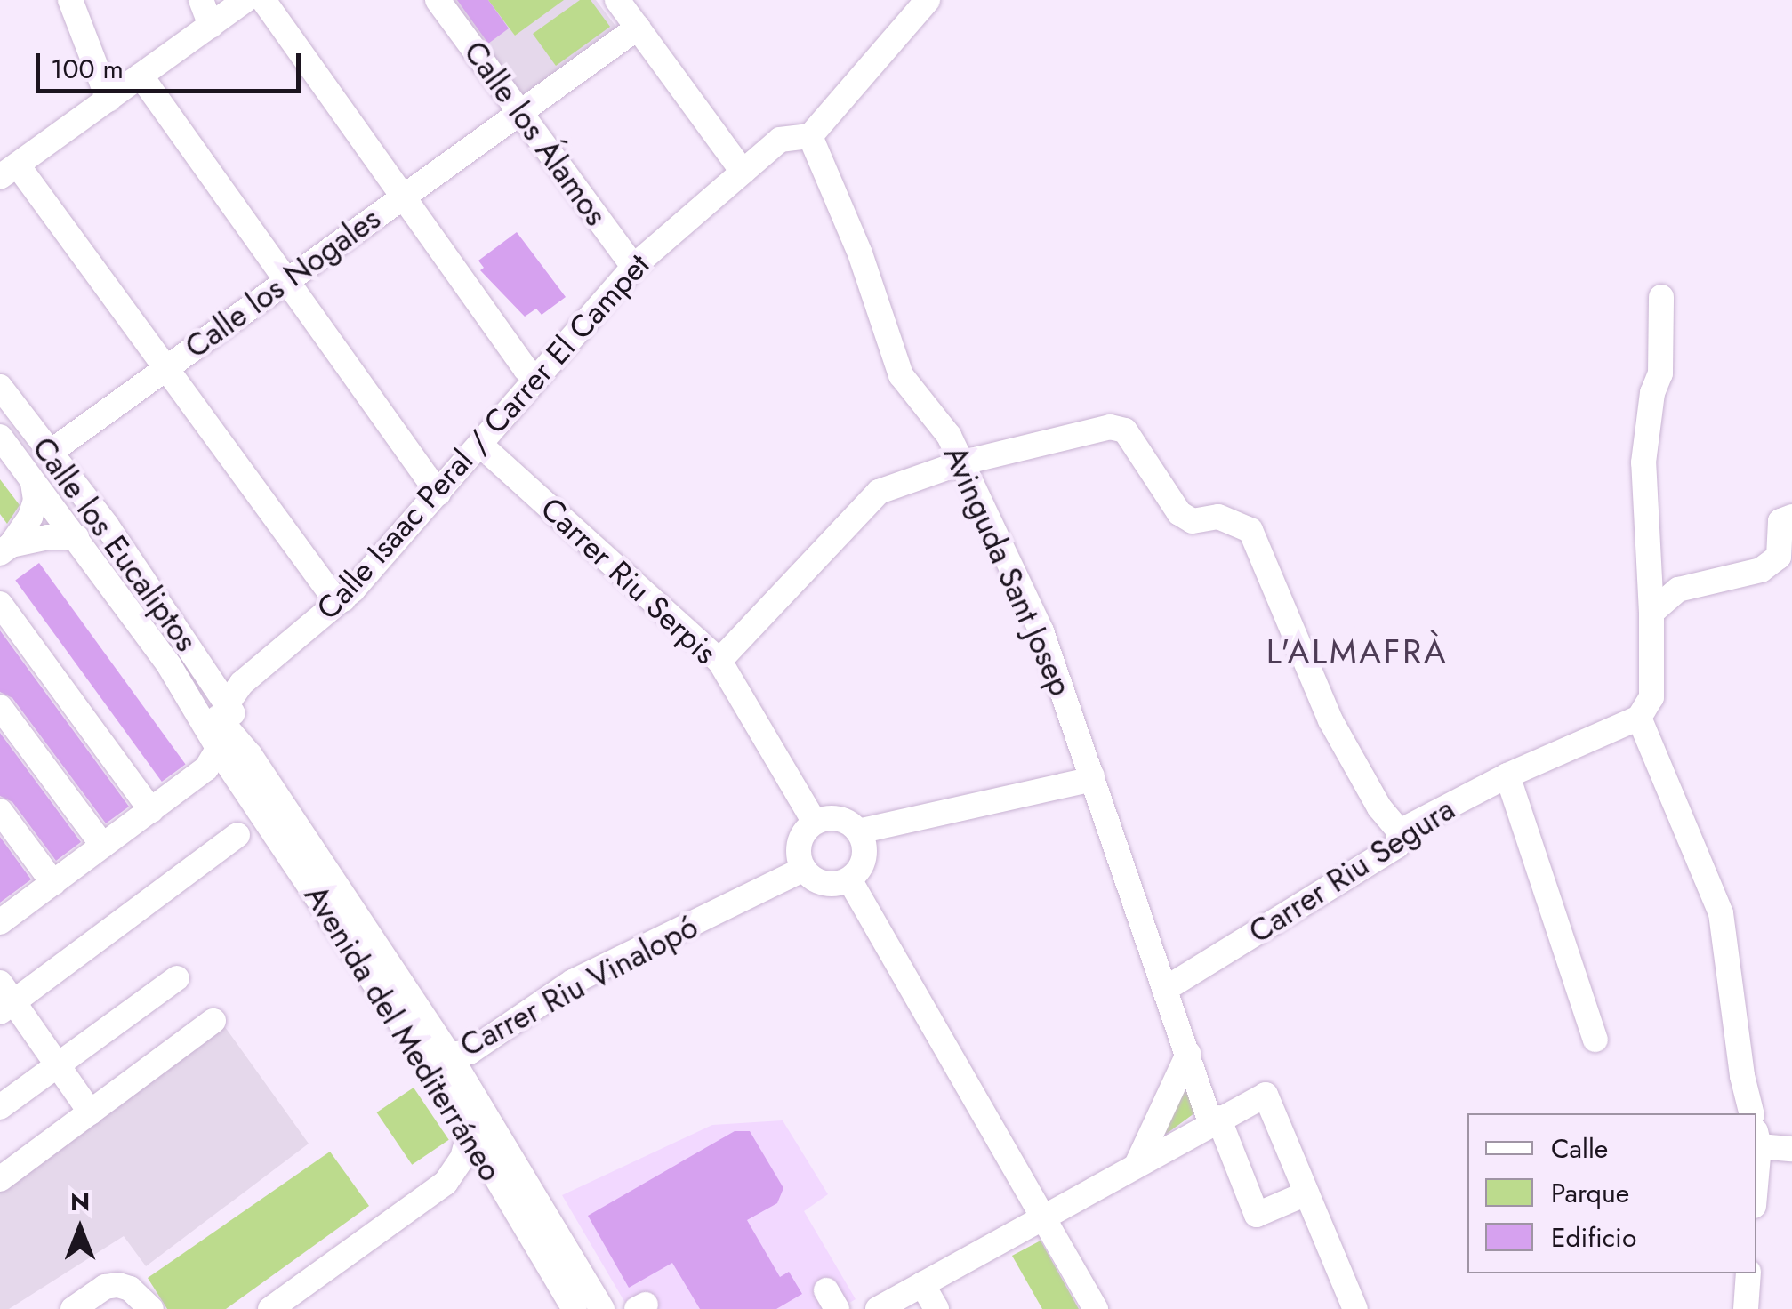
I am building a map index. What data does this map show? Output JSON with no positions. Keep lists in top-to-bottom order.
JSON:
{
  "streets": {
    "street": [
      "Calle los Álamos",
      "Calle los Nogales",
      "Calle Isaac Peral / Carrer El Campet",
      "Calle los Eucaliptos",
      "Avinguda Sant Josep",
      "Carrer Riu Serpis",
      "Carrer Riu Segura",
      "Carrer Riu Vinalopó",
      "Avenida del Mediterráneo"
    ]
  },
  "crossings": [
    ["Calle los Álamos", "Calle los Nogales"],
    ["Calle los Álamos", "Calle Isaac Peral / Carrer El Campet"],
    ["Calle los Nogales", "Calle los Eucaliptos"],
    ["Calle Isaac Peral / Carrer El Campet", "Calle los Eucaliptos"],
    ["Calle Isaac Peral / Carrer El Campet", "Avinguda Sant Josep"],
    ["Calle Isaac Peral / Carrer El Campet", "Carrer Riu Serpis"],
    ["Calle Isaac Peral / Carrer El Campet", "Avenida del Mediterráneo"],
    ["Calle los Eucaliptos", "Avenida del Mediterráneo"],
    ["Avinguda Sant Josep", "Carrer Riu Segura"],
    ["Carrer Riu Serpis", "Carrer Riu Vinalopó"],
    ["Carrer Riu Vinalopó", "Avenida del Mediterráneo"]
  ],
  "districts": ["L'ALMAFRÀ"],
  "legend": ["Calle", "Parque", "Edificio"],
  "scale_bar": "100 m",
  "north": "top"
}
